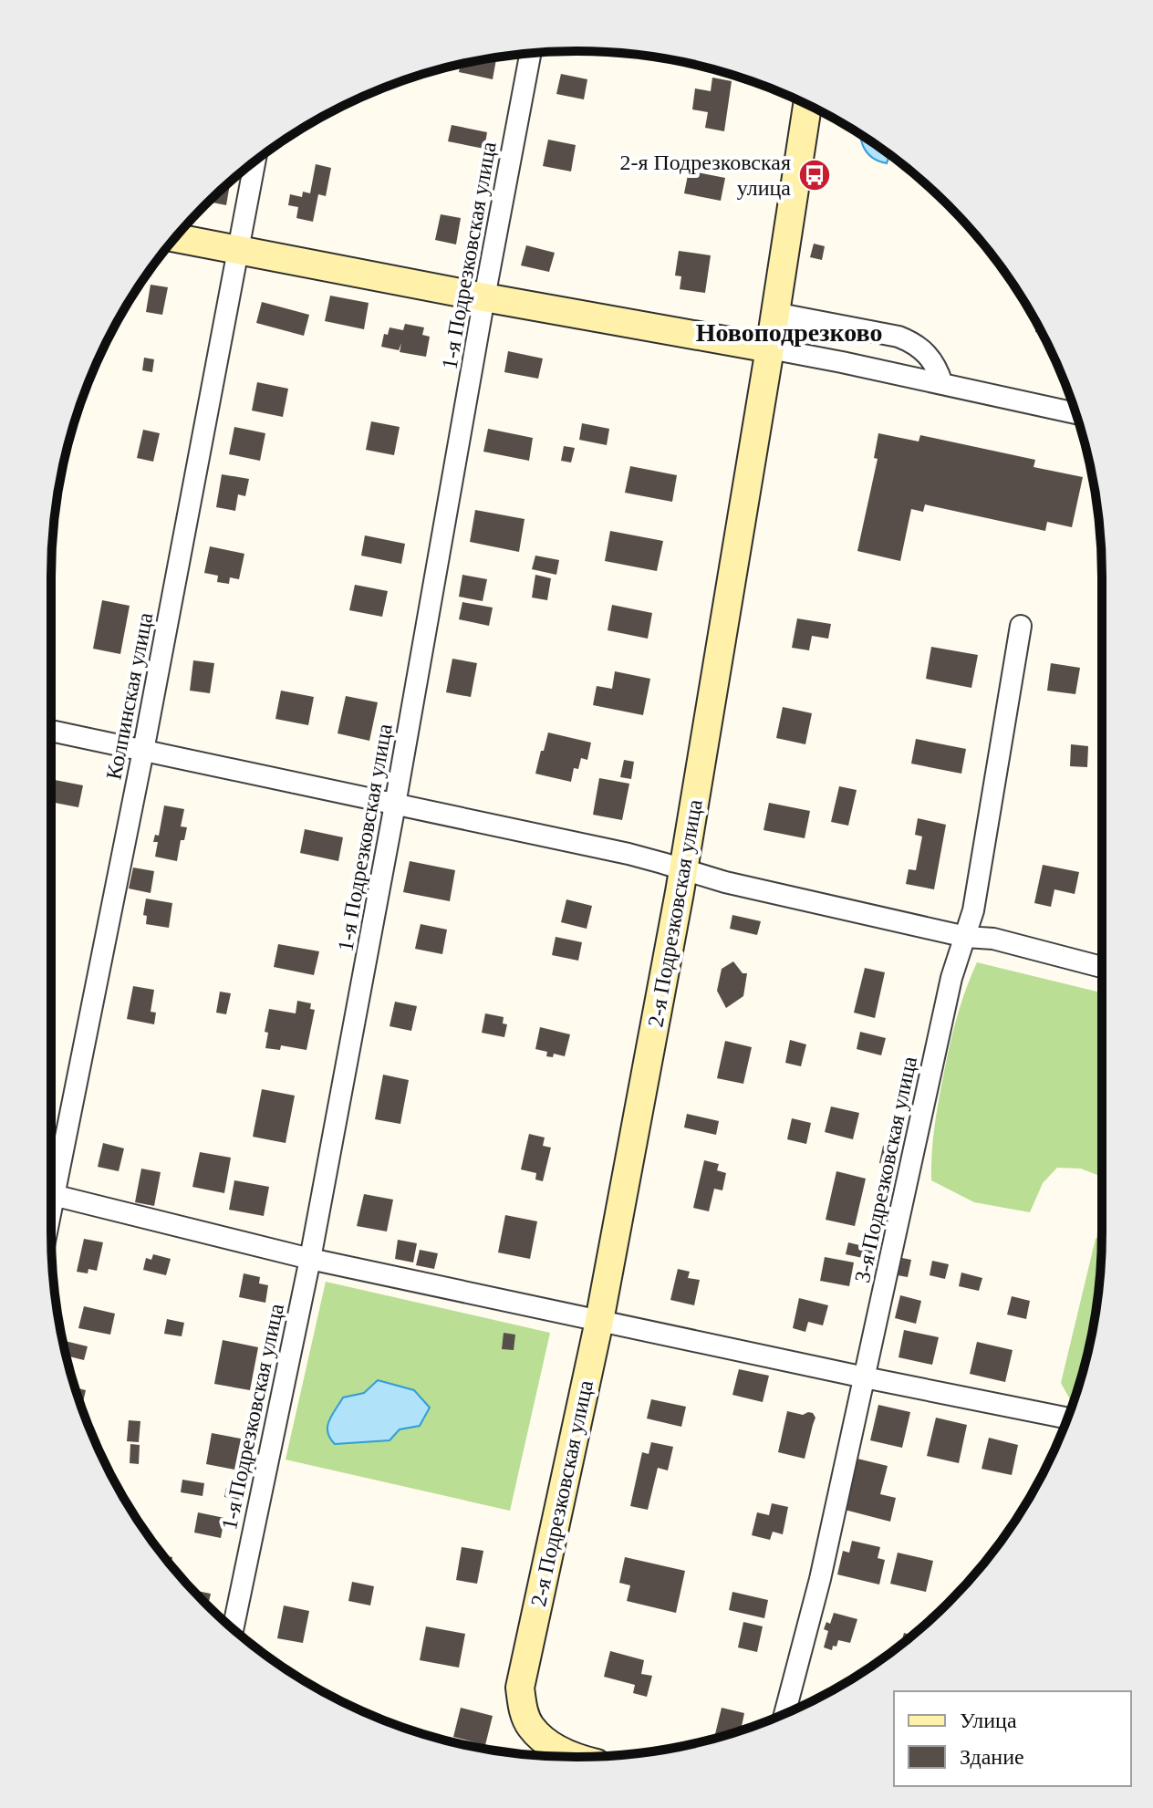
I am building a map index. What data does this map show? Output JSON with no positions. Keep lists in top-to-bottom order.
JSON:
{
  "streets": {
    "street": [
      "1-я Подрезковская улица",
      "Колпинская улица",
      "2-я Подрезковская улица",
      "3-я Подрезковская улица"
    ]
  },
  "districts": ["Новоподрезково"],
  "places": {
    "bus stop": ["2-я Подрезковская улица"]
  },
  "legend": ["Улица", "Здание"]
}
